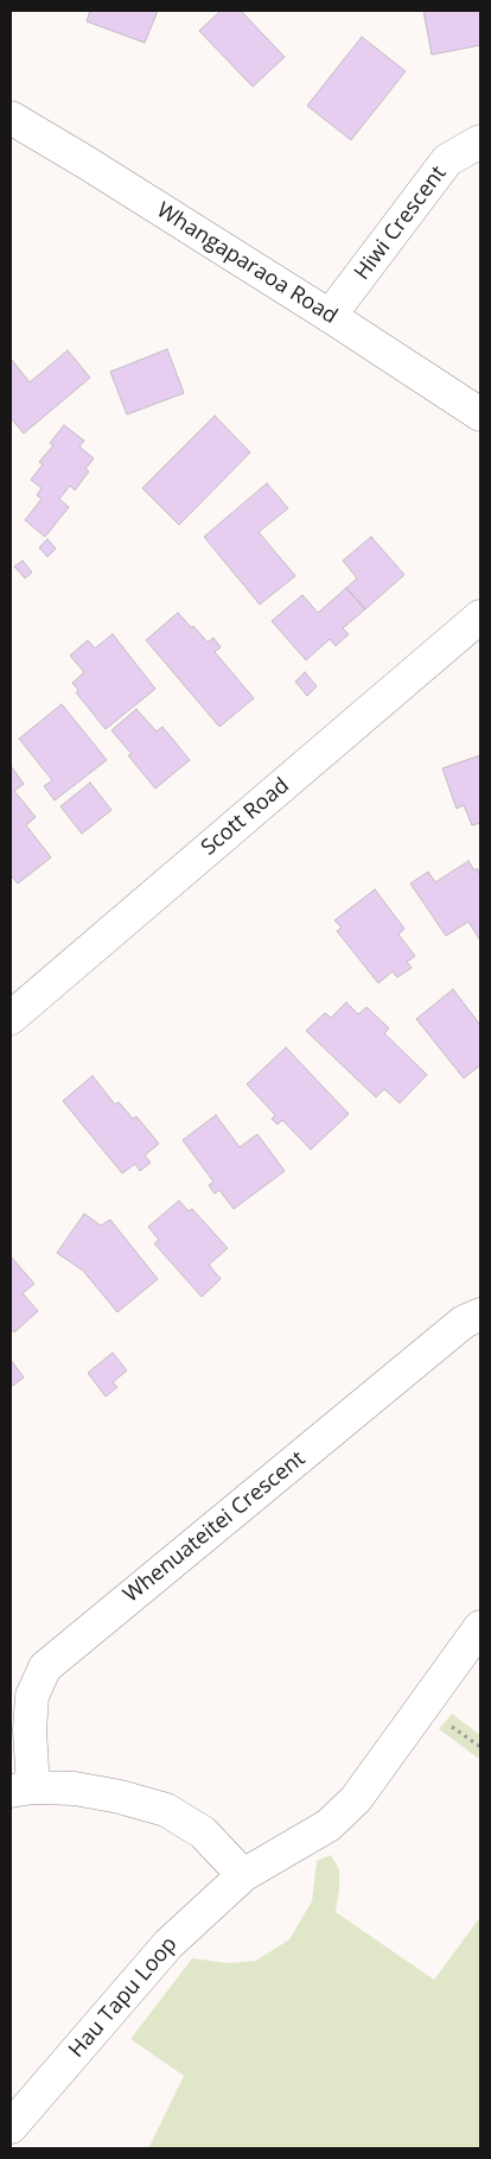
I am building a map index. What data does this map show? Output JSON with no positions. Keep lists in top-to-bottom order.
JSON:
{
  "streets": {
    "street": [
      "Hiwi Crescent",
      "Whangaparaoa Road",
      "Scott Road",
      "Whenuateitei Crescent",
      "Hau Tapu Loop"
    ]
  },
  "crossings": [
    ["Hiwi Crescent", "Whangaparaoa Road"]
  ]
}
